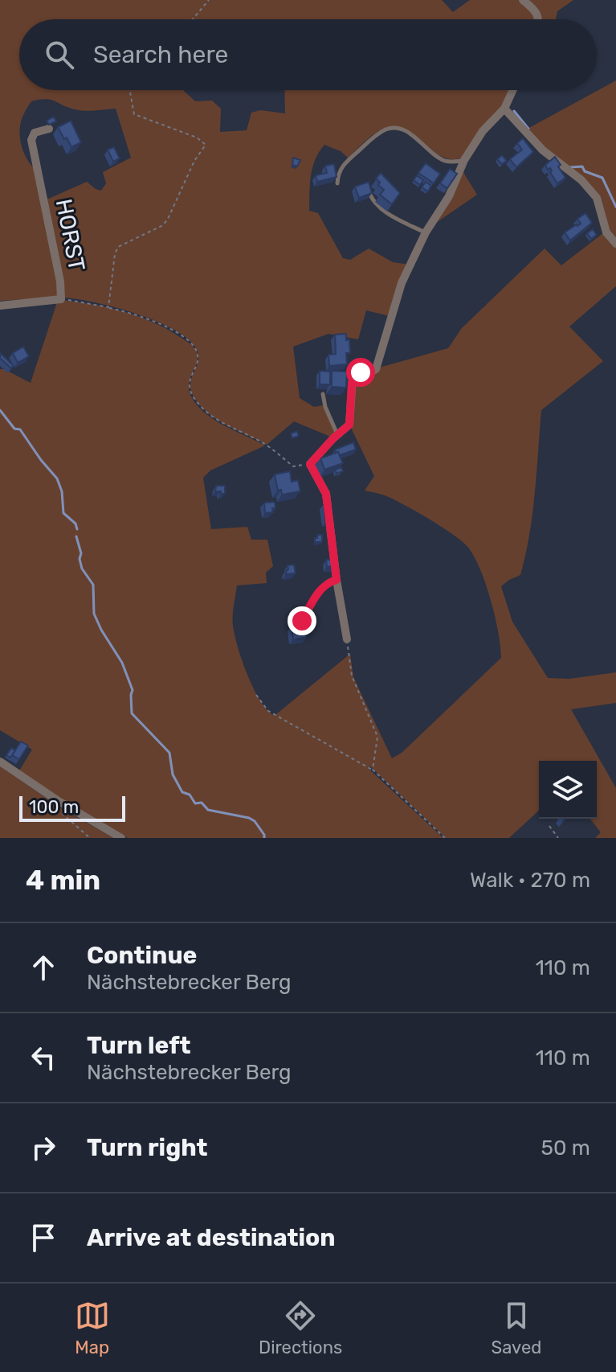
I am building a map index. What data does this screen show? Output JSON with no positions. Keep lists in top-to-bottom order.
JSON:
{
  "streets": {
    "street": ["HORST"]
  },
  "scale_bar": "100 m",
  "page": {
    "search": "Search here",
    "scale": "100 m",
    "heading": ["4 min", "Walk · 270 m"],
    "list": [
      ["Continue", "Nächstebrecker Berg", "110 m"],
      ["Turn left", "Nächstebrecker Berg", "110 m"],
      ["Turn right", "50 m"],
      "Arrive at destination"
    ],
    "nav": ["Map", "Directions", "Saved"]
  }
}
